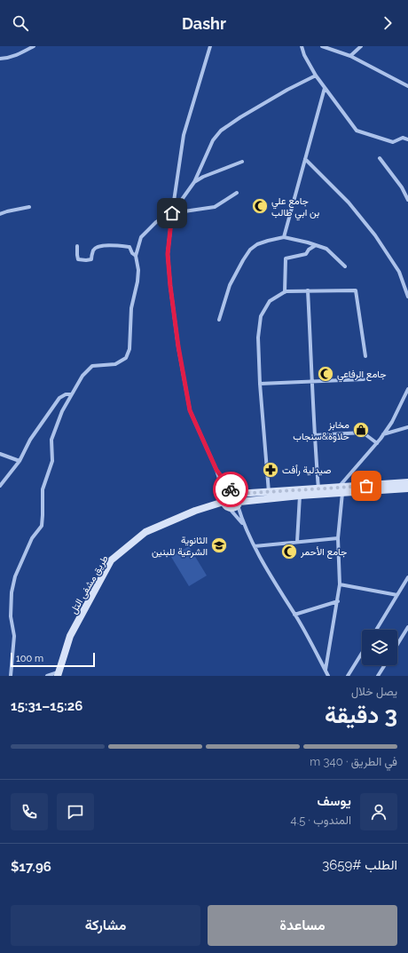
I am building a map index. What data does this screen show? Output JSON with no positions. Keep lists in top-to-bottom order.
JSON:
{
  "streets": {
    "street": ["طريق مشفى التل"]
  },
  "places": {
    "mosque": ["جامع علي بن ابي طالب", "جامع الرفاعي", "جامع الأحمر"],
    "shop": ["مخابز حلاوة&سنجاب"],
    "pharmacy": ["صيدلية رأفت"],
    "school or university": ["الثانوية الشرعية للبنين"]
  },
  "scale_bar": "100 m",
  "page": {
    "header": "Dashr",
    "scale": "100 m",
    "heading": ["3 دقيقة", "يصل خلال", "15:26–15:31"],
    "panel": [
      "يوسف",
      "المندوب · 4.5",
      "الطلب #3659",
      "$17.96"
    ],
    "bar": "في الطريق · 340 m",
    "buttons": ["مساعدة", "مشاركة"]
  }
}
